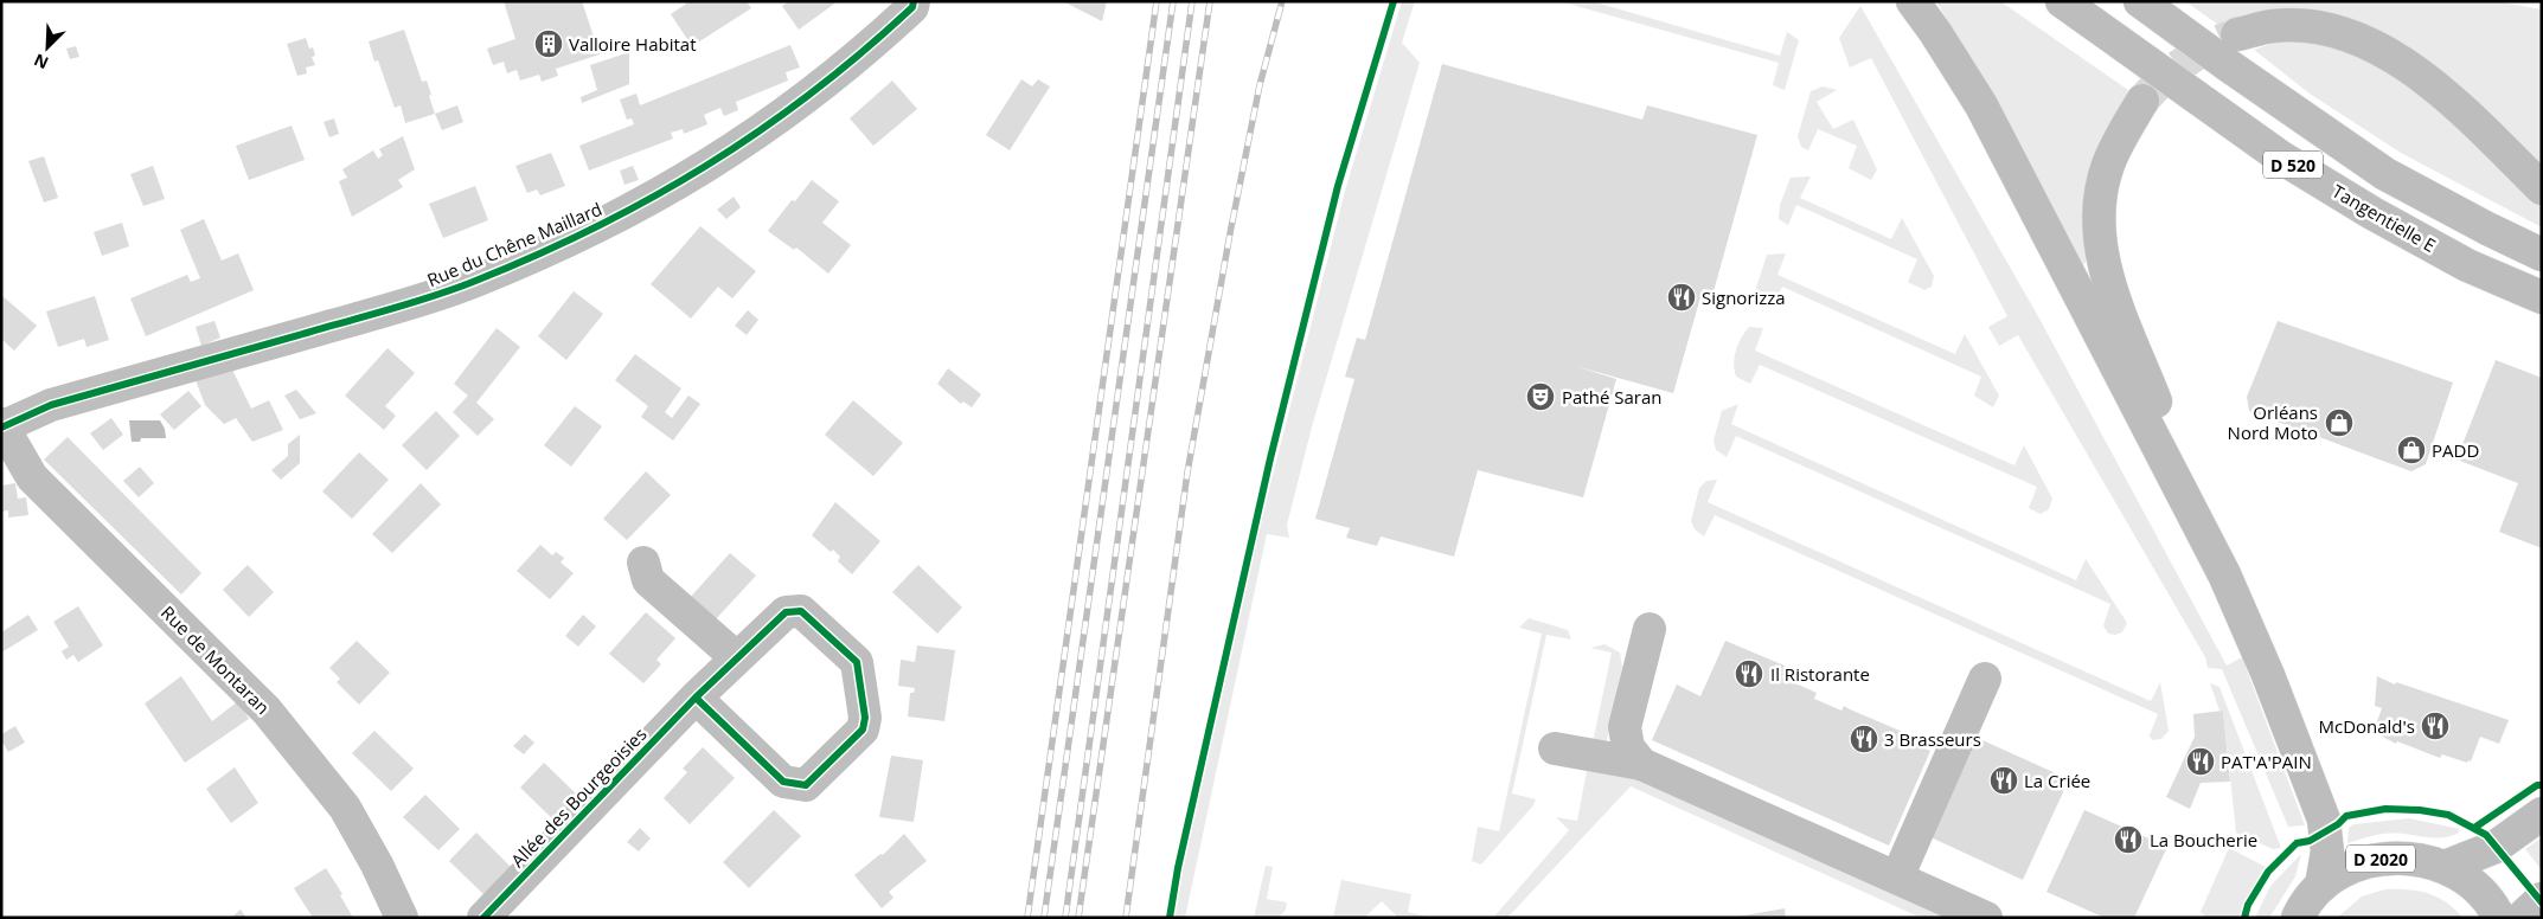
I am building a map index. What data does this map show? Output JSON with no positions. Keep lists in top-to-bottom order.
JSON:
{
  "streets": {
    "main road": ["D 520", "Tangentielle E", "D 2020"],
    "street": ["Rue du Chêne Maillard", "Rue de Montaran", "Allée des Bourgeoisies"]
  },
  "crossings": [
    ["Rue du Chêne Maillard", "Rue de Montaran"]
  ],
  "places": {
    "building": ["Valloire Habitat"],
    "restaurant": [
      "Signorizza",
      "Il Ristorante",
      "McDonald's",
      "3 Brasseurs",
      "PAT'A'PAIN",
      "La Criée",
      "La Boucherie"
    ],
    "theatre": ["Pathé Saran"],
    "shop": ["Orléans Nord Moto", "PADD"]
  },
  "north": "bottom left"
}
